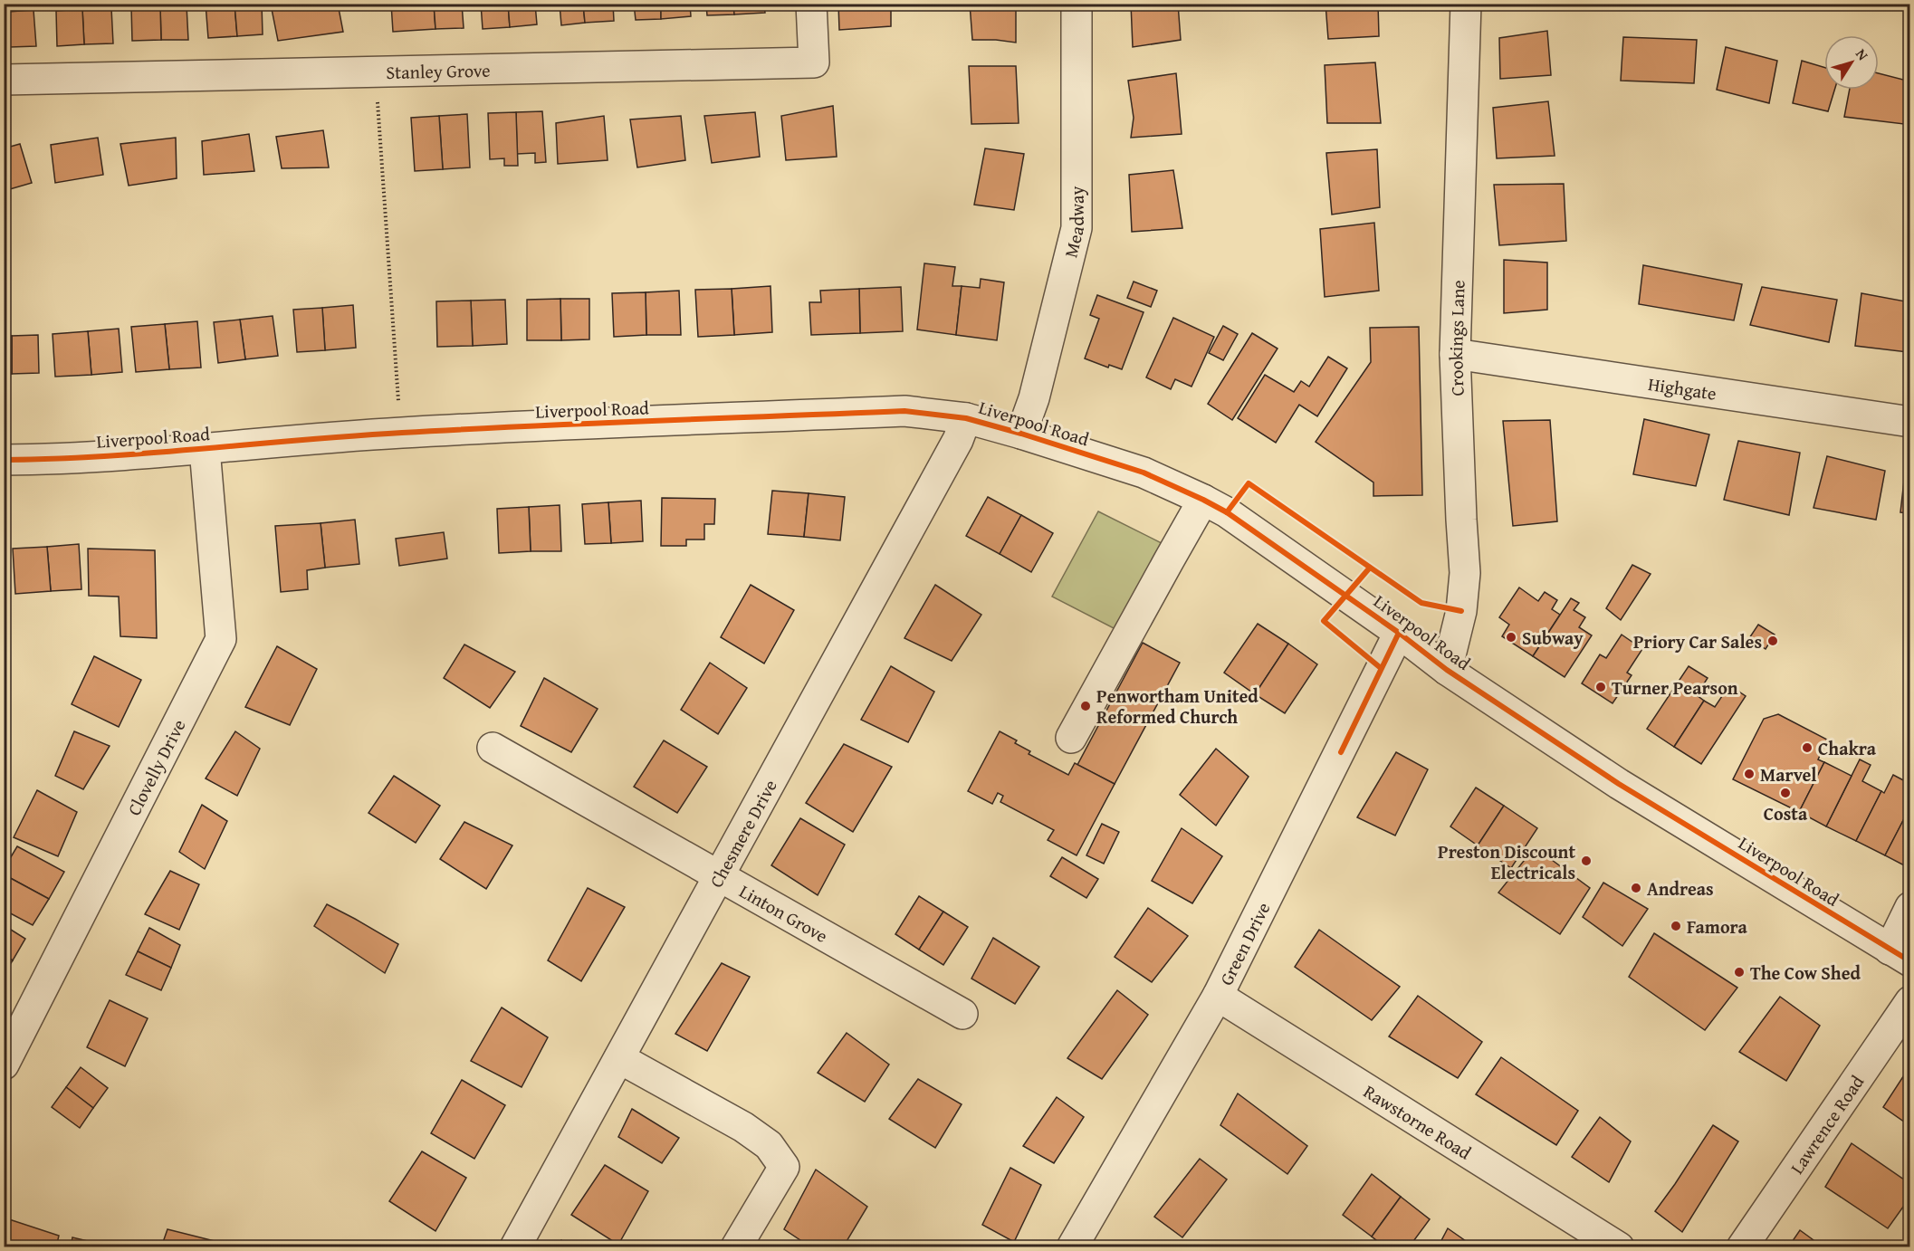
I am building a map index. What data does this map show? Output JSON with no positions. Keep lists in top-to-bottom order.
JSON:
{
  "streets": {
    "street": [
      "Stanley Grove",
      "Meadway",
      "Crookings Lane",
      "Highgate",
      "Liverpool Road",
      "Clovelly Drive",
      "Chesmere Drive",
      "Linton Grove",
      "Green Drive",
      "Rawstorne Road",
      "Lawrence Road"
    ]
  },
  "crossings": [
    ["Meadway", "Liverpool Road"],
    ["Crookings Lane", "Highgate"],
    ["Crookings Lane", "Liverpool Road"],
    ["Liverpool Road", "Clovelly Drive"],
    ["Liverpool Road", "Chesmere Drive"],
    ["Liverpool Road", "Green Drive"],
    ["Chesmere Drive", "Linton Grove"],
    ["Green Drive", "Rawstorne Road"]
  ],
  "places": [
    "Subway",
    "Priory Car Sales",
    "Turner Pearson",
    "Penwortham United Reformed Church",
    "Chakra",
    "Marvel",
    "Costa",
    "Preston Discount Electricals",
    "Andreas",
    "Famora",
    "The Cow Shed"
  ],
  "north": "top right"
}
